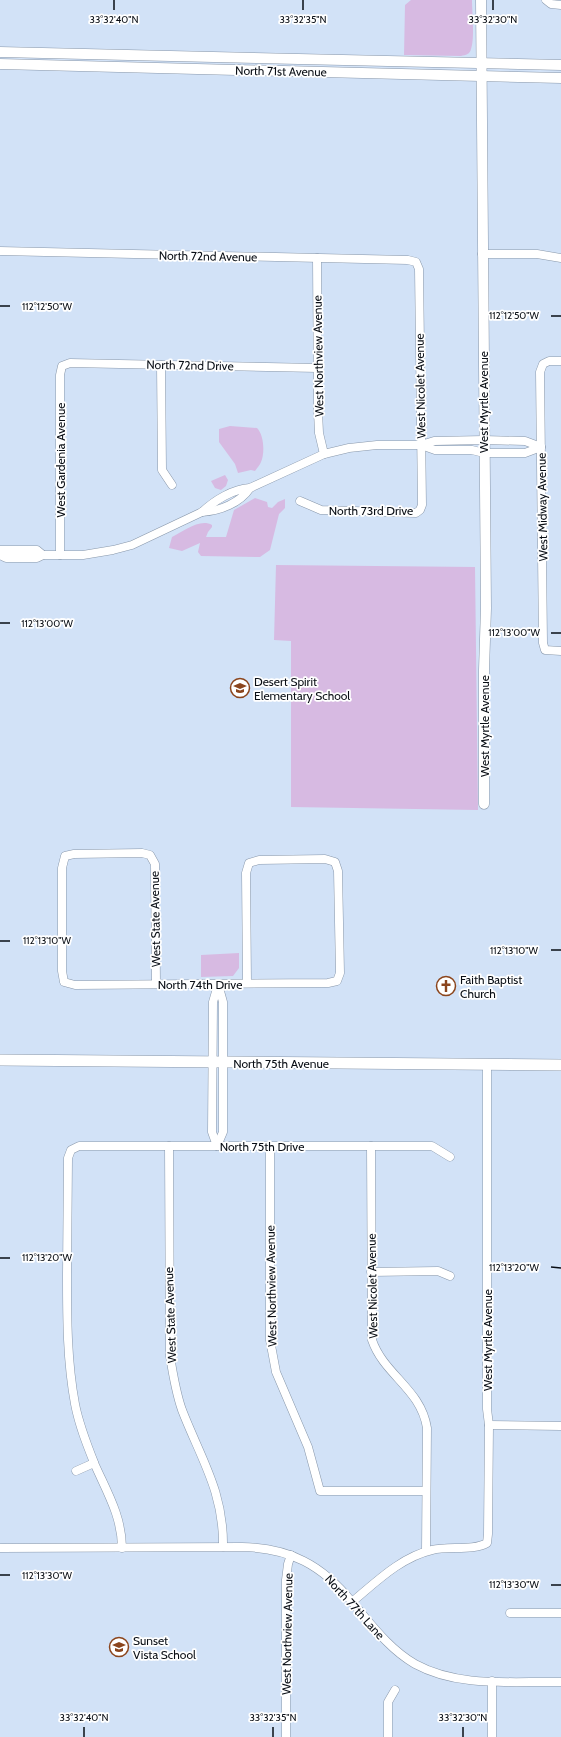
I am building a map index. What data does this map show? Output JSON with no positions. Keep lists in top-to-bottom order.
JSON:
{
  "streets": {
    "main road": ["North 75th Avenue"],
    "street": [
      "North 71st Avenue",
      "North 72nd Avenue",
      "West Northview Avenue",
      "North 72nd Drive",
      "West Nicolet Avenue",
      "West Myrtle Avenue",
      "West Gardenia Avenue",
      "West Midway Avenue",
      "North 73rd Drive",
      "West State Avenue",
      "North 74th Drive",
      "North 75th Drive",
      "North 77th Lane"
    ]
  },
  "crossings": [
    ["North 71st Avenue", "West Myrtle Avenue"],
    ["North 72nd Avenue", "West Northview Avenue"],
    ["North 72nd Avenue", "West Nicolet Avenue"],
    ["West Northview Avenue", "North 72nd Drive"],
    ["West Northview Avenue", "West Nicolet Avenue"],
    ["West Northview Avenue", "North 75th Drive"],
    ["West Northview Avenue", "North 77th Lane"],
    ["North 72nd Drive", "West Gardenia Avenue"],
    ["West Nicolet Avenue", "West Myrtle Avenue"],
    ["West Nicolet Avenue", "North 73rd Drive"],
    ["West Nicolet Avenue", "North 75th Drive"],
    ["West Myrtle Avenue", "North 75th Avenue"],
    ["West State Avenue", "North 74th Drive"],
    ["West State Avenue", "North 75th Drive"],
    ["West State Avenue", "North 77th Lane"]
  ],
  "places": {
    "school or university": ["Desert Spirit Elementary School", "Sunset Vista School"],
    "church": ["Faith Baptist Church"]
  },
  "coordinates": [
    "33°32'40\"N",
    "33°32'35\"N",
    "33°32'30\"N",
    "112°12'50\"W",
    "112°13'00\"W",
    "112°13'10\"W",
    "112°13'20\"W",
    "112°13'30\"W"
  ]
}
